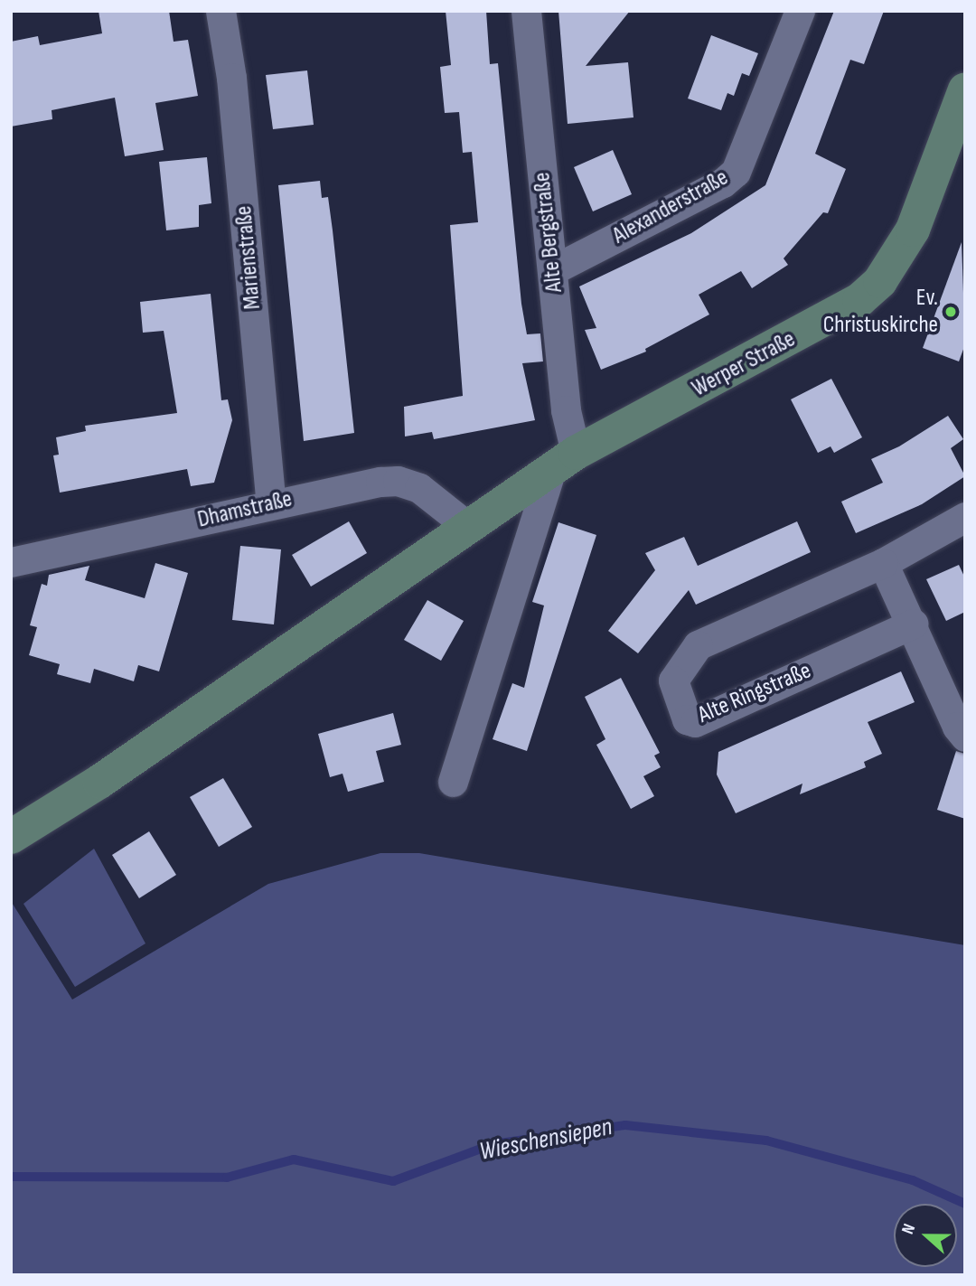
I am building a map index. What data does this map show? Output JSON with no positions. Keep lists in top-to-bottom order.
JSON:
{
  "streets": {
    "main road": ["Werper Straße"],
    "street": [
      "Alexanderstraße",
      "Alte Bergstraße",
      "Marienstraße",
      "Dhamstraße",
      "Alte Ringstraße"
    ]
  },
  "crossings": [
    ["Alexanderstraße", "Alte Bergstraße"],
    ["Alte Bergstraße", "Werper Straße"],
    ["Marienstraße", "Dhamstraße"],
    ["Werper Straße", "Dhamstraße"]
  ],
  "water": ["Wieschensiepen"],
  "places": ["Ev. Christuskirche"],
  "north": "left"
}
